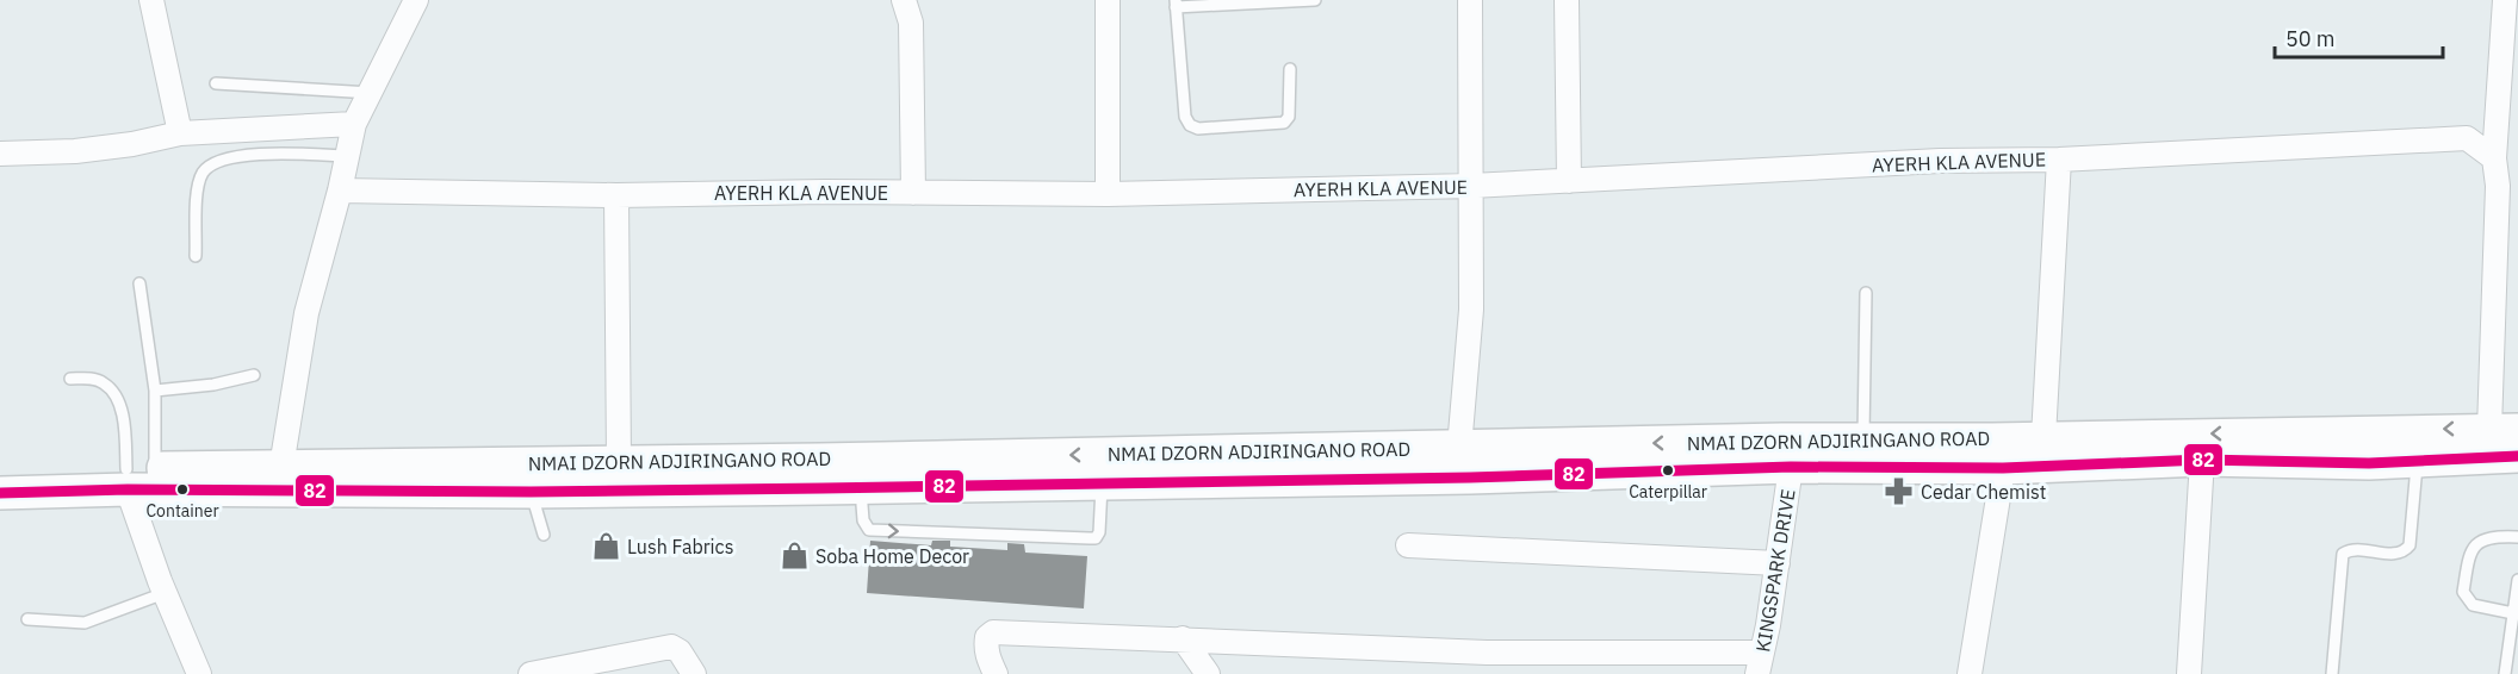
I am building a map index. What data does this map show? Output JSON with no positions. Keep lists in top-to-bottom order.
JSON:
{
  "streets": {
    "main road": ["NMAI DZORN ADJIRINGANO ROAD"],
    "street": ["AYERH KLA AVENUE", "KINGSPARK DRIVE"]
  },
  "crossings": [
    ["NMAI DZORN ADJIRINGANO ROAD", "KINGSPARK DRIVE"]
  ],
  "places": {
    "other": ["Caterpillar", "Container"],
    "pharmacy": ["Cedar Chemist"],
    "shop": ["Lush Fabrics", "Soba Home Decor"]
  },
  "lines": ["transit line 82"],
  "scale_bar": "50 m"
}
